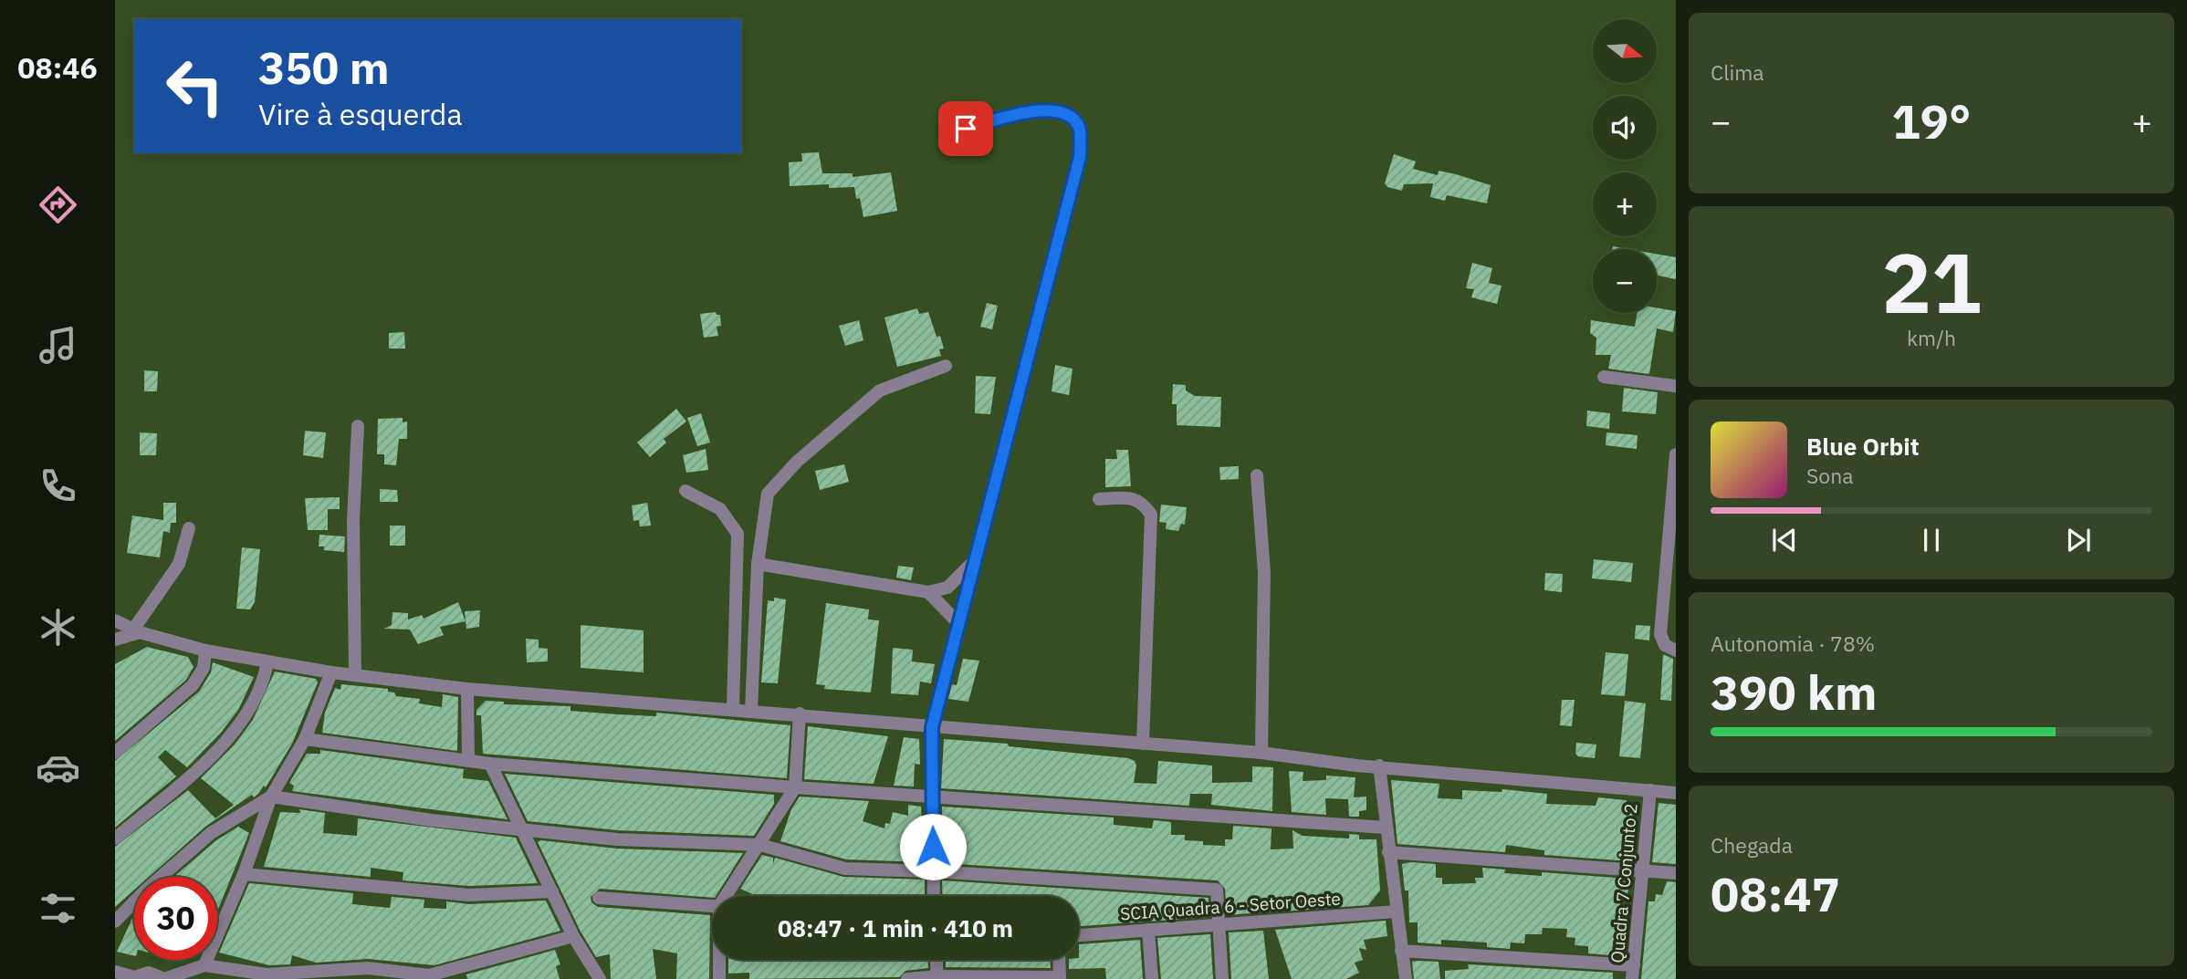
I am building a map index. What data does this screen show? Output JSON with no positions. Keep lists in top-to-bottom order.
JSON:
{
  "streets": {
    "street": ["Quadra 7 Conjunto 2", "SCIA Quadra 6 - Setor Oeste"]
  },
  "north": "right",
  "page": {
    "tabs": "08:46",
    "tile": [
      "Clima",
      ["21", "km/h"],
      ["Autonomia · 78%", "390 km"],
      ["Chegada", "08:47"]
    ],
    "map_buttons": ["+", "−"],
    "turn": ["350 m", "Vire à esquerda"],
    "heat": ["−", "19°", "+"],
    "song": ["Blue Orbit", "Sona"],
    "limit": "30",
    "trip": "08:47 · 1 min · 410 m"
  }
}
